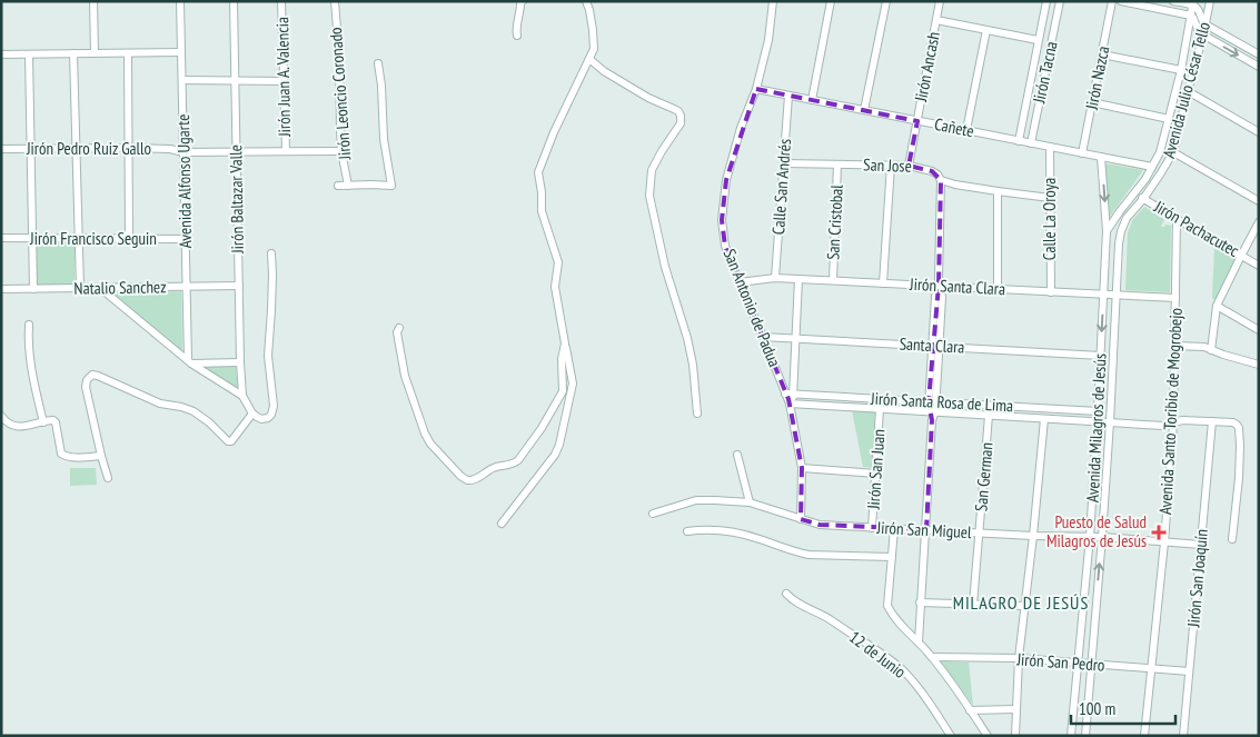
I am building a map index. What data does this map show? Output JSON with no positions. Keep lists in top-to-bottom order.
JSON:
{
  "streets": {
    "street": [
      "Jirón Ancash",
      "Jirón Tacna",
      "Jirón Juan A. Valencia",
      "Jirón Nazca",
      "Avenida Julio César Tello",
      "Jirón Leoncio Coronado",
      "Cañete",
      "Jirón Pedro Ruiz Gallo",
      "San Jose",
      "Avenida Alfonso Ugarte",
      "Calle San Andrés",
      "Jirón Baltazar Valle",
      "Calle La Oroya",
      "San Cristobal",
      "Jirón Pachacutec",
      "Jirón Francisco Seguin",
      "Jirón Santa Clara",
      "Natalio Sanchez",
      "San Antonio de Padua",
      "Santa Clara",
      "Jirón Santa Rosa de Lima",
      "Avenida Santo Toribio de Mogrobejo",
      "Avenida Milagros de Jesús",
      "Jirón San Juan",
      "San German",
      "Jirón San Miguel",
      "Jirón San Joaquín",
      "12 de Junio",
      "Jirón San Pedro"
    ]
  },
  "crossings": [
    ["Jirón Ancash", "Cañete"],
    ["Jirón Ancash", "San Jose"],
    ["Jirón Tacna", "Cañete"],
    ["Jirón Juan A. Valencia", "Jirón Pedro Ruiz Gallo"],
    ["Jirón Nazca", "Cañete"],
    ["Avenida Julio César Tello", "Cañete"],
    ["Avenida Julio César Tello", "Jirón Pachacutec"],
    ["Avenida Julio César Tello", "Avenida Milagros de Jesús"],
    ["Jirón Leoncio Coronado", "Jirón Pedro Ruiz Gallo"],
    ["Cañete", "Calle San Andrés"],
    ["Cañete", "Calle La Oroya"],
    ["Cañete", "San Antonio de Padua"],
    ["Jirón Pedro Ruiz Gallo", "Avenida Alfonso Ugarte"],
    ["Jirón Pedro Ruiz Gallo", "Jirón Baltazar Valle"],
    ["San Jose", "Calle San Andrés"],
    ["San Jose", "Calle La Oroya"],
    ["San Jose", "San Cristobal"],
    ["Avenida Alfonso Ugarte", "Jirón Francisco Seguin"],
    ["Avenida Alfonso Ugarte", "Natalio Sanchez"],
    ["Calle San Andrés", "Jirón Santa Clara"],
    ["Jirón Baltazar Valle", "Natalio Sanchez"],
    ["Calle La Oroya", "Jirón Santa Clara"],
    ["San Cristobal", "Jirón Santa Clara"],
    ["Jirón Pachacutec", "Avenida Santo Toribio de Mogrobejo"],
    ["Jirón Santa Clara", "San Antonio de Padua"],
    ["Jirón Santa Clara", "Avenida Santo Toribio de Mogrobejo"],
    ["Jirón Santa Clara", "Avenida Milagros de Jesús"],
    ["San Antonio de Padua", "Santa Clara"],
    ["San Antonio de Padua", "Jirón Santa Rosa de Lima"],
    ["San Antonio de Padua", "Jirón San Miguel"],
    ["Santa Clara", "Avenida Milagros de Jesús"],
    ["Jirón Santa Rosa de Lima", "Avenida Santo Toribio de Mogrobejo"],
    ["Jirón Santa Rosa de Lima", "Avenida Milagros de Jesús"],
    ["Jirón Santa Rosa de Lima", "Jirón San Juan"],
    ["Jirón Santa Rosa de Lima", "San German"],
    ["Jirón Santa Rosa de Lima", "Jirón San Joaquín"],
    ["Avenida Santo Toribio de Mogrobejo", "Jirón San Miguel"],
    ["Avenida Santo Toribio de Mogrobejo", "Jirón San Pedro"],
    ["Avenida Milagros de Jesús", "Jirón San Miguel"],
    ["Avenida Milagros de Jesús", "Jirón San Pedro"],
    ["Jirón San Juan", "Jirón San Miguel"],
    ["San German", "Jirón San Miguel"],
    ["Jirón San Miguel", "Jirón San Joaquín"],
    ["Jirón San Joaquín", "Jirón San Pedro"]
  ],
  "districts": ["MILAGRO DE JESÚS"],
  "places": {
    "health": ["Puesto de Salud Milagros de Jesús"]
  },
  "scale_bar": "100 m"
}
